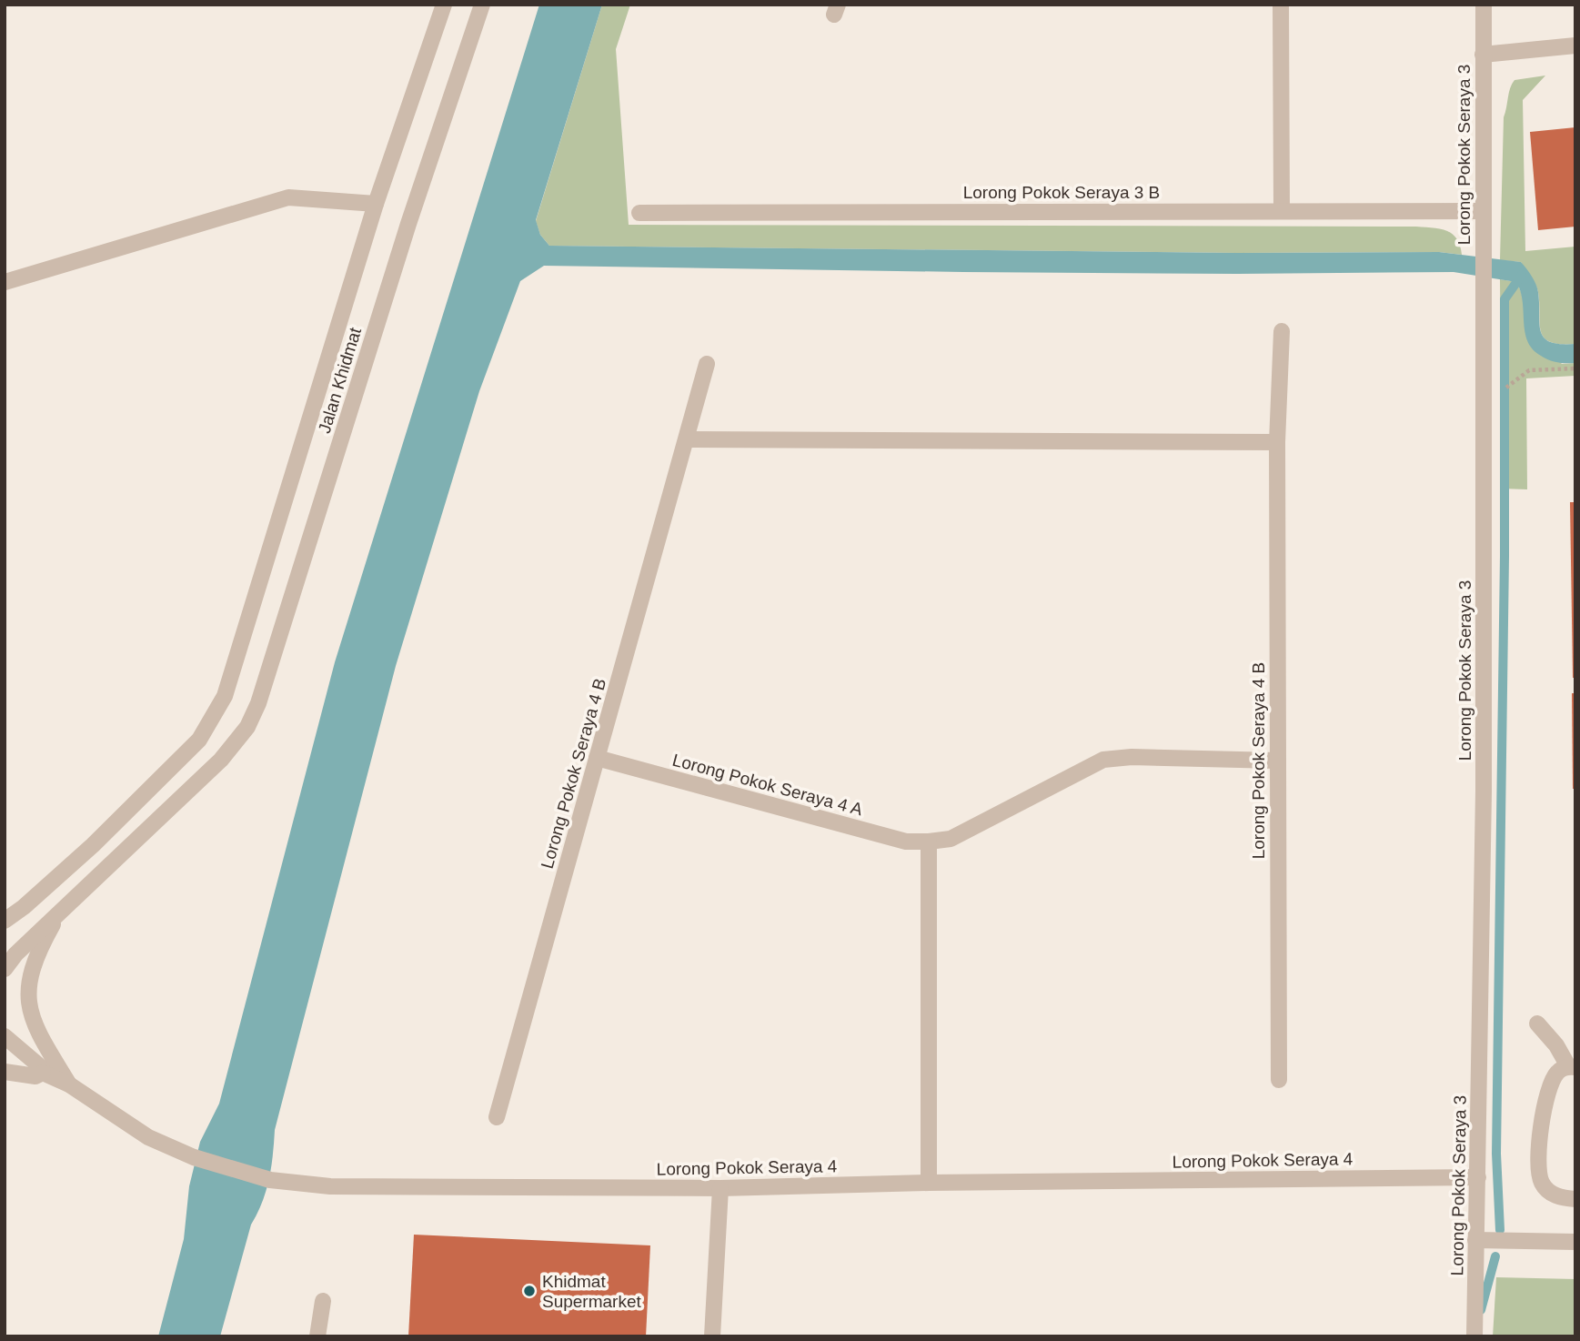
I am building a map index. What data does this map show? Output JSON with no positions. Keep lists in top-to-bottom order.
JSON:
{
  "streets": {
    "street": [
      "Lorong Pokok Seraya 3",
      "Lorong Pokok Seraya 3 B",
      "Jalan Khidmat",
      "Lorong Pokok Seraya 4 B",
      "Lorong Pokok Seraya 4 A",
      "Lorong Pokok Seraya 4"
    ]
  },
  "crossings": [
    ["Lorong Pokok Seraya 3", "Lorong Pokok Seraya 3 B"],
    ["Lorong Pokok Seraya 3", "Lorong Pokok Seraya 4"],
    ["Lorong Pokok Seraya 4 B", "Lorong Pokok Seraya 4 A"]
  ],
  "places": ["Khidmat Supermarket"]
}
